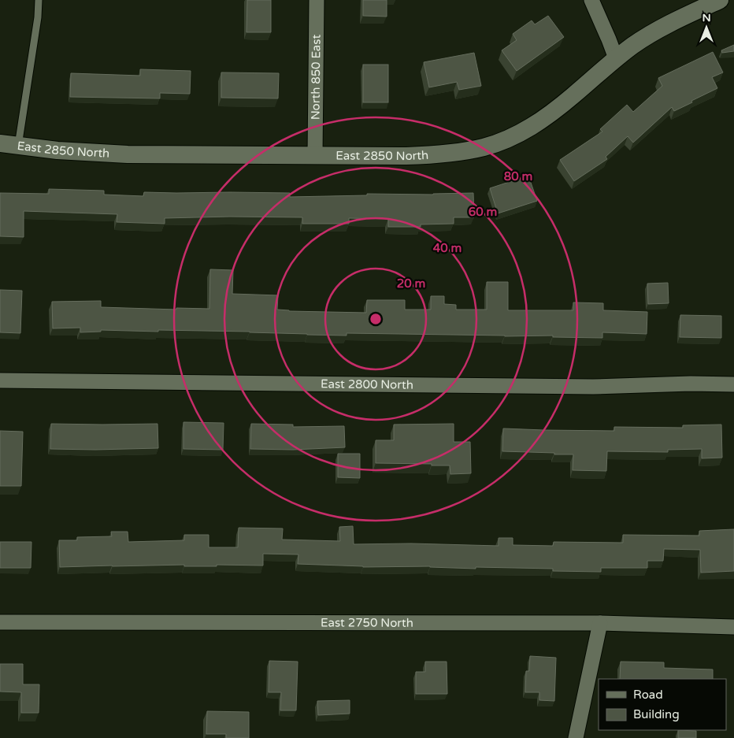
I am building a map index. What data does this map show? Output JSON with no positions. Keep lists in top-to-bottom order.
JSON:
{
  "streets": {
    "street": [
      "North 850 East",
      "East 2850 North",
      "East 2800 North",
      "East 2750 North"
    ]
  },
  "crossings": [
    ["North 850 East", "East 2850 North"]
  ],
  "legend": ["Road", "Building"],
  "north": "top",
  "rings": [
    "80 m",
    "60 m",
    "40 m",
    "20 m"
  ]
}
